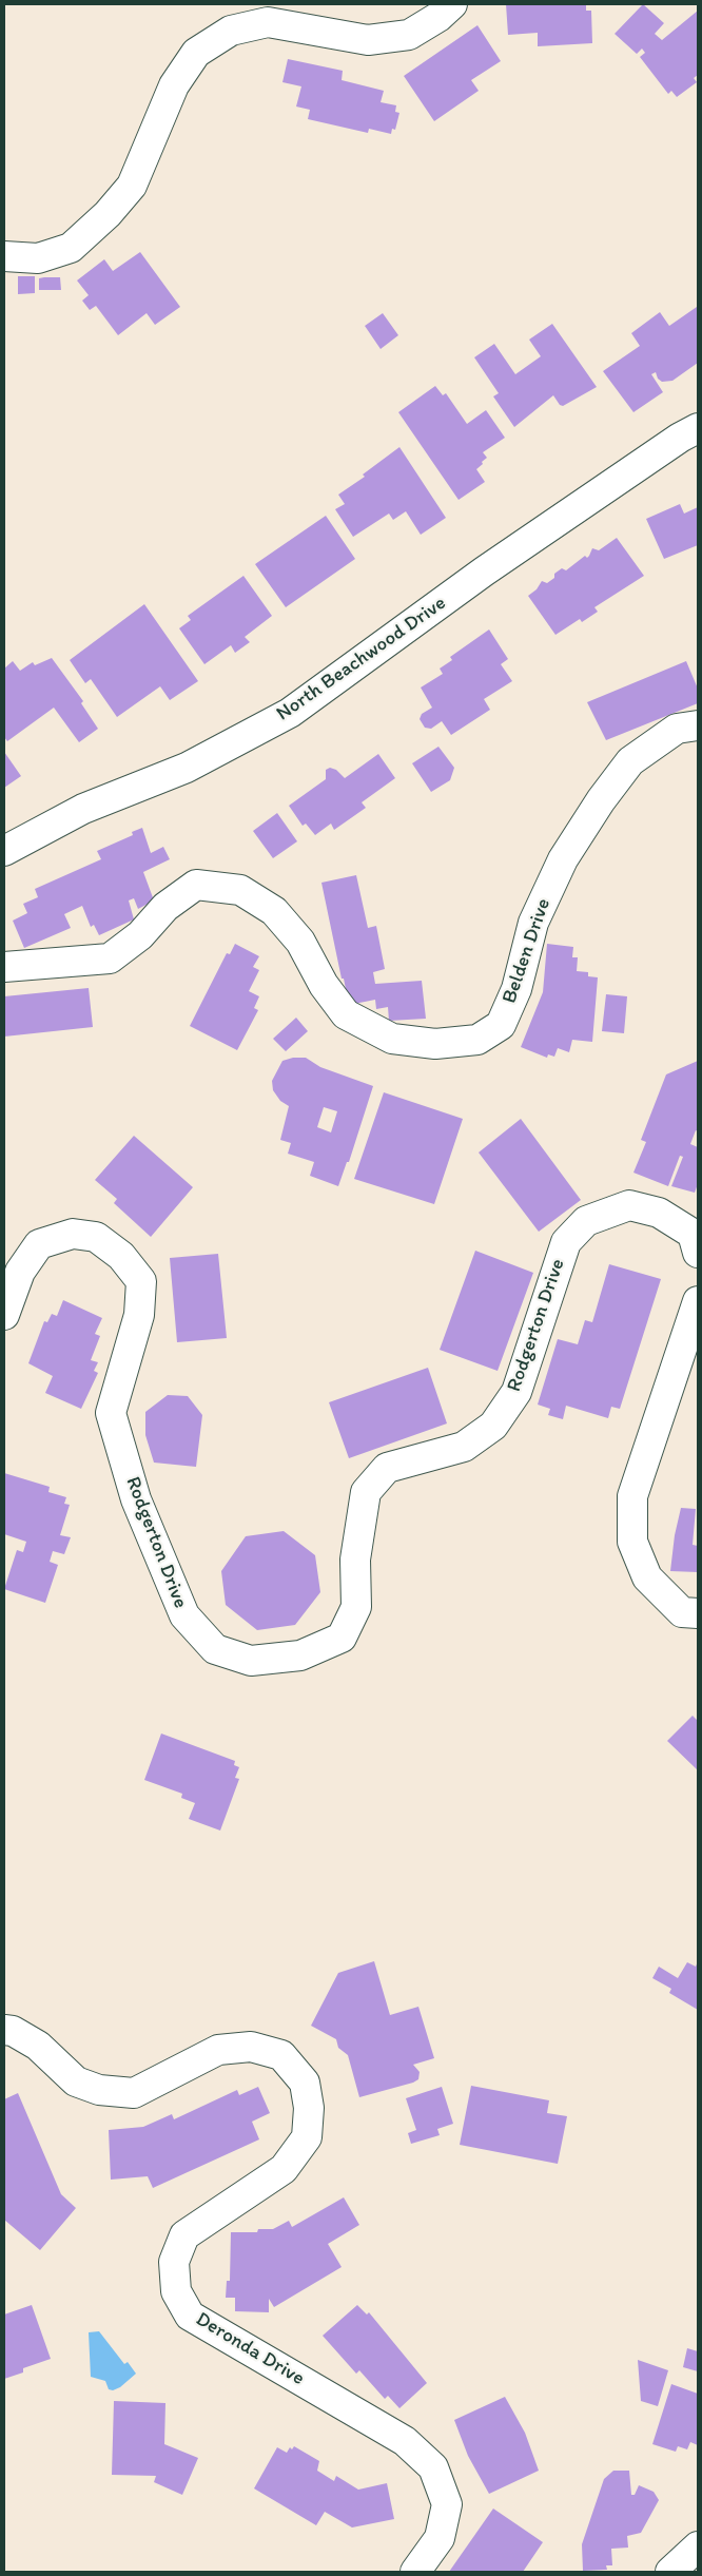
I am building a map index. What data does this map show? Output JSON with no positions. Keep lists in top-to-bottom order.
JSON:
{
  "streets": {
    "street": [
      "North Beachwood Drive",
      "Belden Drive",
      "Rodgerton Drive",
      "Deronda Drive"
    ]
  }
}
